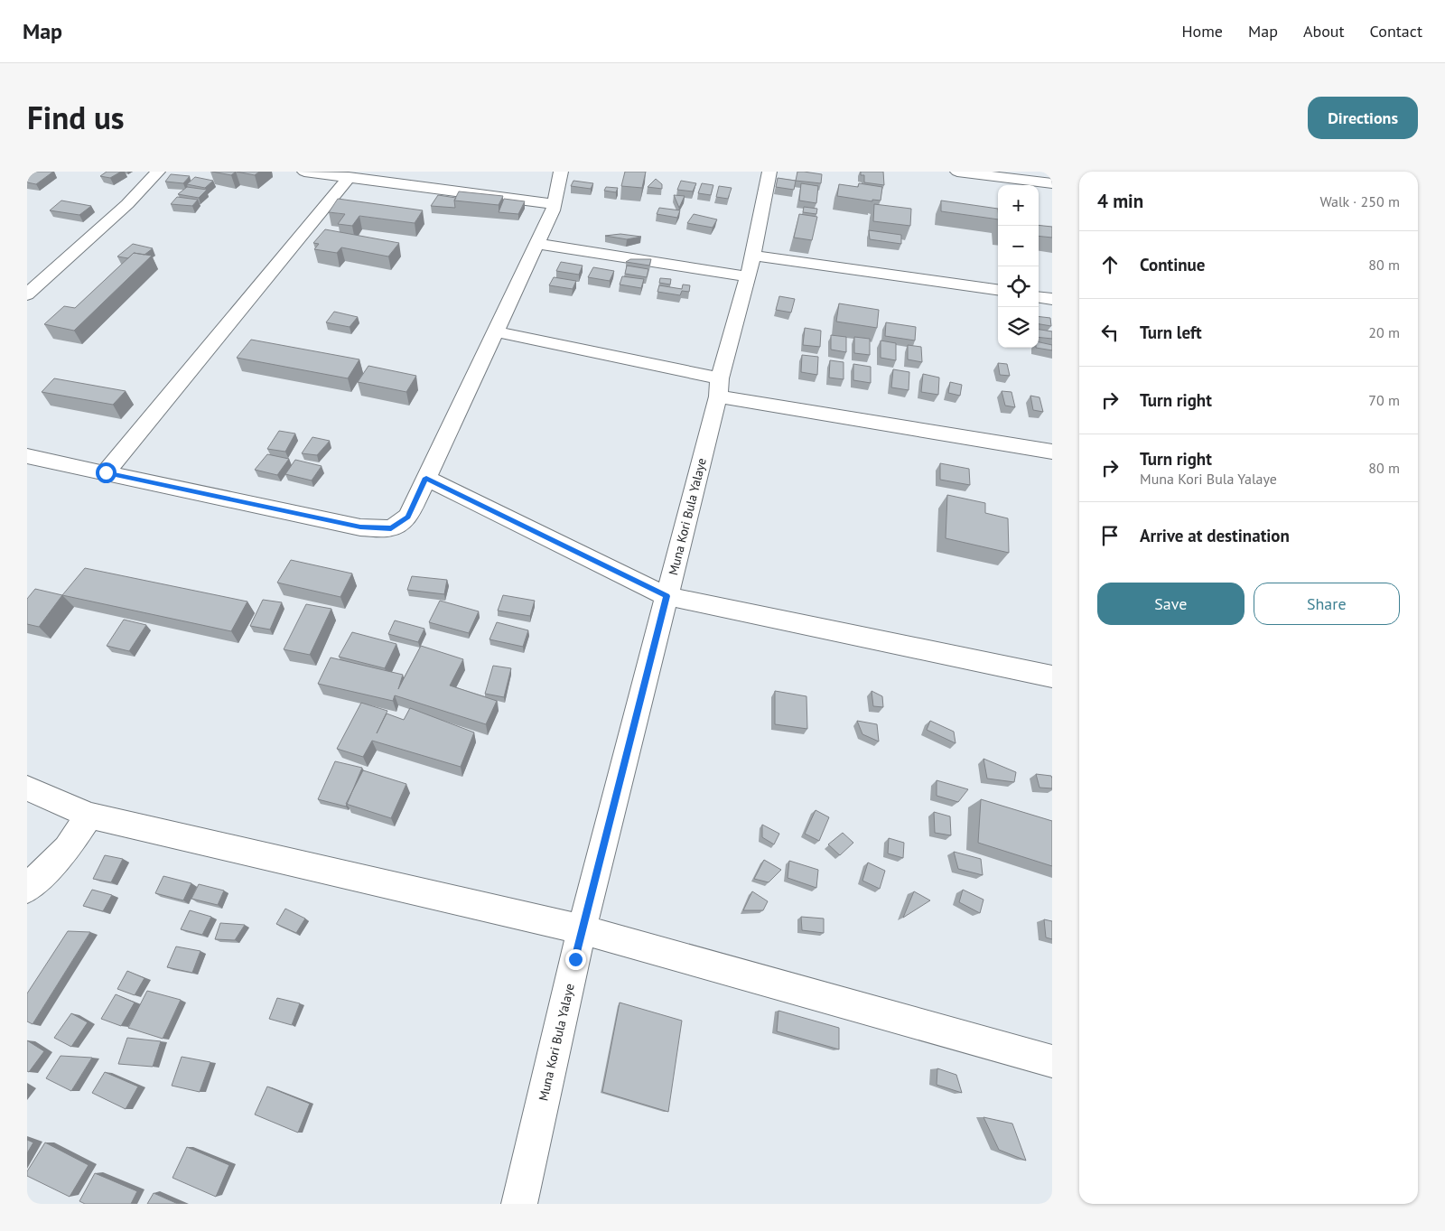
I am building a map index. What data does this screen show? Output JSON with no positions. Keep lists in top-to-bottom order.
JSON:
{
  "streets": {
    "street": ["Muna Kori Bula Yalaye"]
  },
  "page": {
    "header": "Map",
    "nav": [
      "Home",
      "Map",
      "About",
      "Contact"
    ],
    "title": "Find us",
    "buttons": [
      "Directions",
      ["Save", "Share"]
    ],
    "heading": ["4 min", "Walk · 250 m"],
    "map_buttons": ["+", "−"],
    "list": [
      ["Continue", "80 m"],
      ["Turn left", "20 m"],
      ["Turn right", "70 m"],
      ["Turn right", "Muna Kori Bula Yalaye", "80 m"],
      "Arrive at destination"
    ]
  }
}
